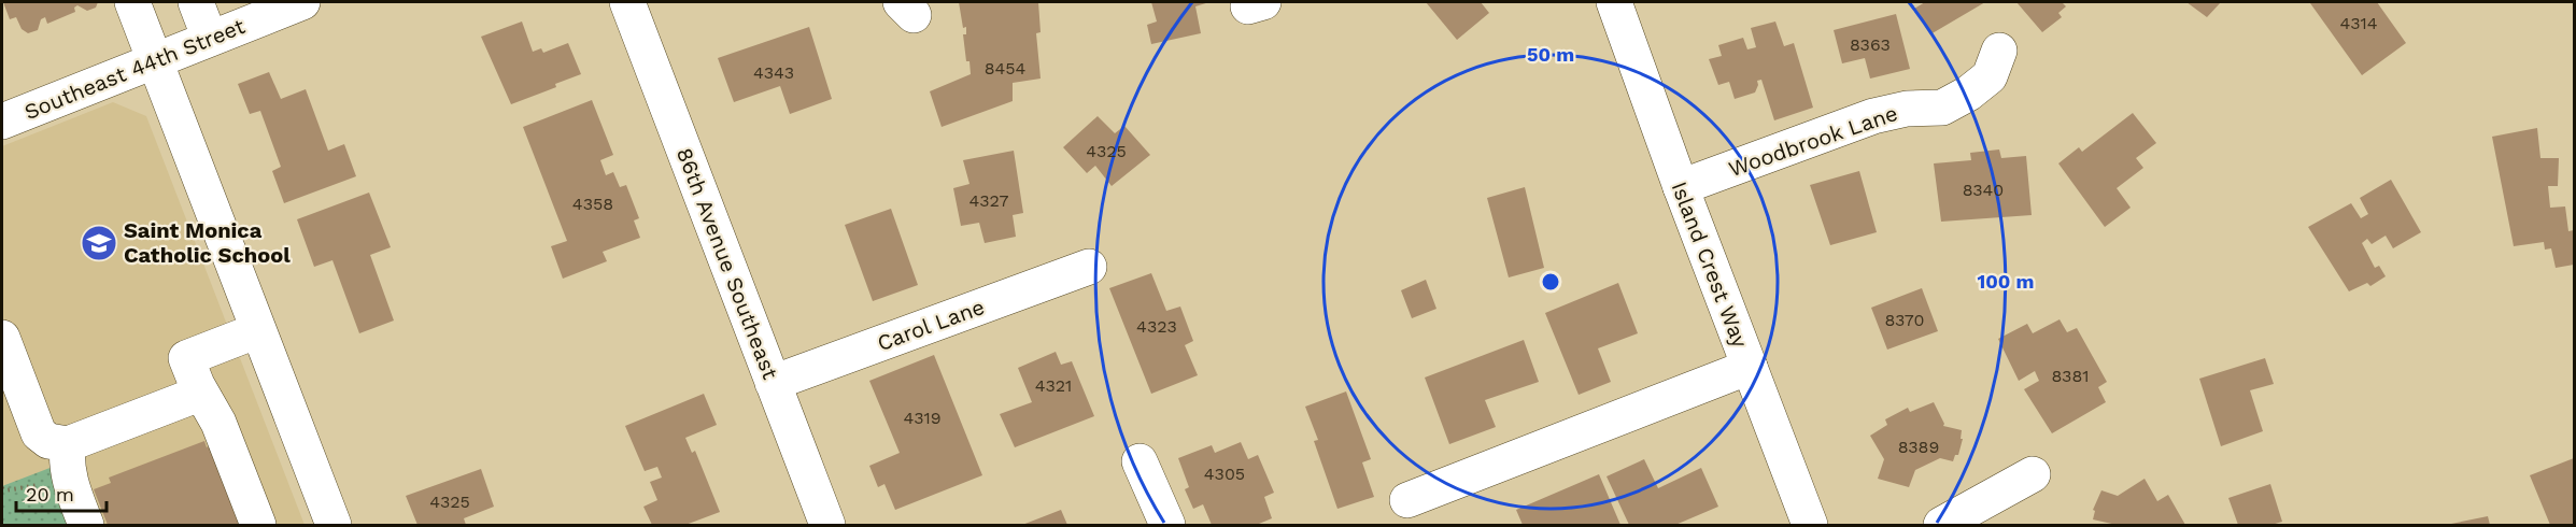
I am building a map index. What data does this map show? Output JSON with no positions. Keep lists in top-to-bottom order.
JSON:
{
  "streets": {
    "street": [
      "Southeast 44th Street",
      "Woodbrook Lane",
      "86th Avenue Southeast",
      "Island Crest Way",
      "Carol Lane"
    ]
  },
  "crossings": [
    ["Woodbrook Lane", "Island Crest Way"],
    ["86th Avenue Southeast", "Carol Lane"]
  ],
  "places": {
    "school or university": ["Saint Monica Catholic School"]
  },
  "house_numbers": [
    "4314",
    "8363",
    "8454",
    "4343",
    "4325",
    "8340",
    "4327",
    "4358",
    "8370",
    "4323",
    "8381",
    "4321",
    "4319",
    "8389",
    "4305",
    "4325"
  ],
  "scale_bar": "20 m",
  "rings": ["50 m", "100 m"]
}
